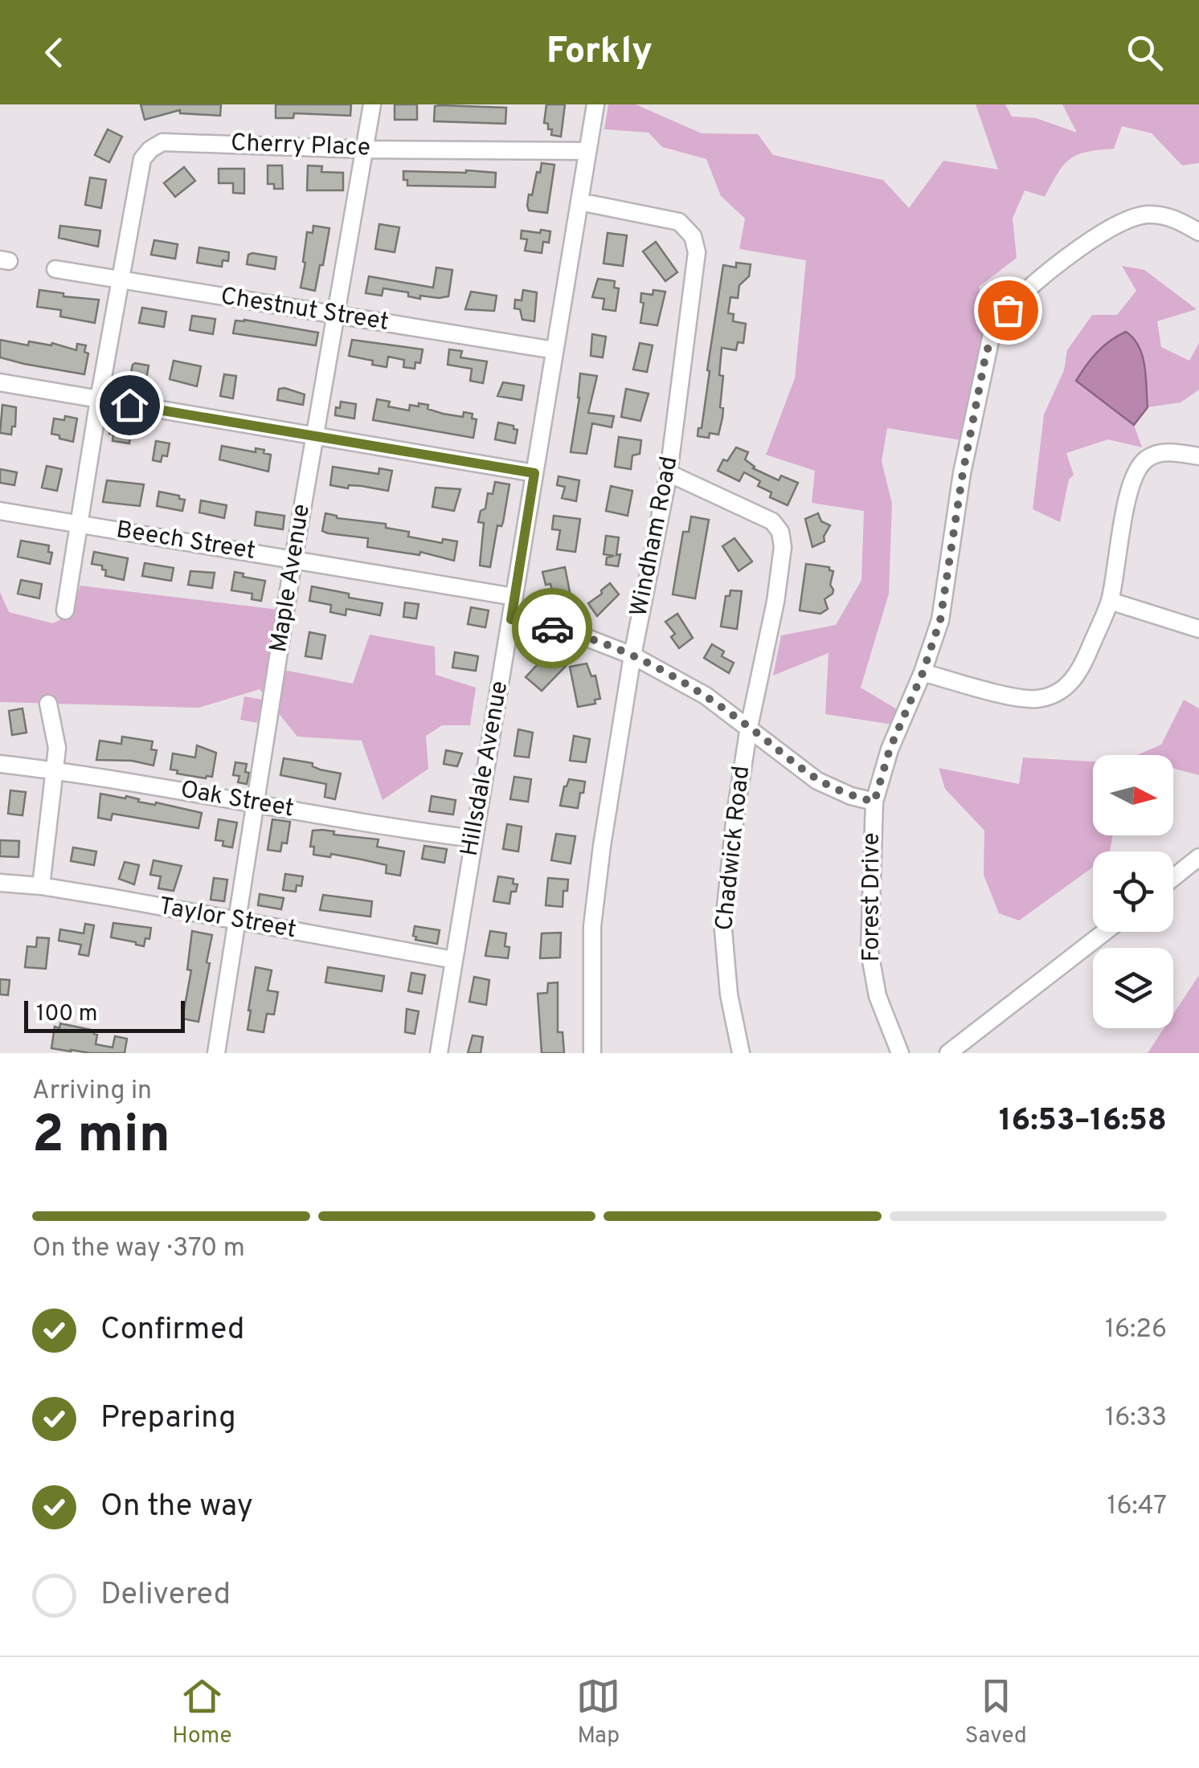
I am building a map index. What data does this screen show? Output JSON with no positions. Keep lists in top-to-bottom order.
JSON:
{
  "streets": {
    "street": [
      "Cherry Place",
      "Chestnut Street",
      "Windham Road",
      "Beech Street",
      "Maple Avenue",
      "Hillsdale Avenue",
      "Oak Street",
      "Chadwick Road",
      "Forest Drive",
      "Taylor Street"
    ]
  },
  "crossings": [
    ["Cherry Place", "Chestnut Street"],
    ["Cherry Place", "Beech Street"],
    ["Cherry Place", "Maple Avenue"],
    ["Cherry Place", "Hillsdale Avenue"],
    ["Chestnut Street", "Maple Avenue"],
    ["Chestnut Street", "Hillsdale Avenue"],
    ["Windham Road", "Hillsdale Avenue"],
    ["Windham Road", "Chadwick Road"],
    ["Beech Street", "Maple Avenue"],
    ["Beech Street", "Hillsdale Avenue"],
    ["Maple Avenue", "Oak Street"],
    ["Maple Avenue", "Taylor Street"],
    ["Hillsdale Avenue", "Oak Street"],
    ["Hillsdale Avenue", "Taylor Street"]
  ],
  "scale_bar": "100 m",
  "north": "right",
  "page": {
    "header": "Forkly",
    "scale": "100 m",
    "heading": ["2 min", "Arriving in", "16:53–16:58"],
    "bar": "On the way · 370 m",
    "list": [
      ["Confirmed", "16:26"],
      ["Preparing", "16:33"],
      ["On the way", "16:47"],
      "Delivered"
    ],
    "tabs": ["Home", "Map", "Saved"]
  }
}
